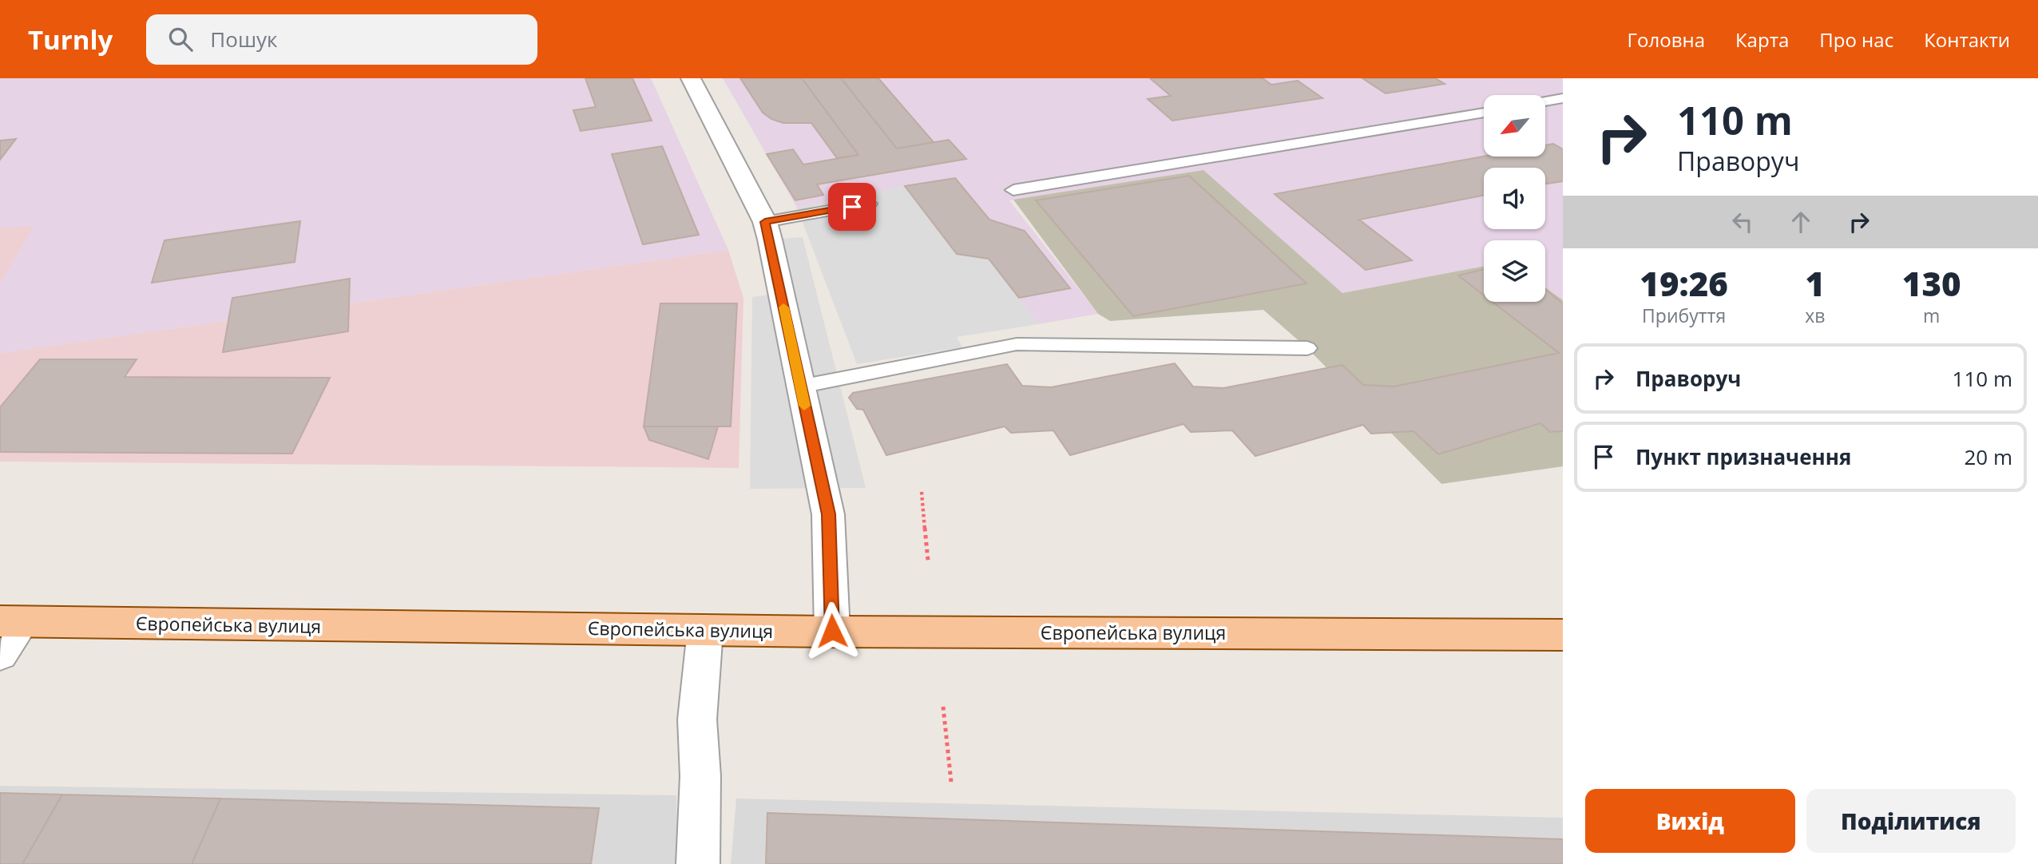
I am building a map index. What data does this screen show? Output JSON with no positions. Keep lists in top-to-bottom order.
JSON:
{
  "streets": {
    "main road": ["Європейська вулиця"]
  },
  "north": "bottom left",
  "page": {
    "header": "Turnly",
    "search": "Пошук",
    "nav": [
      "Головна",
      "Карта",
      "Про нас",
      "Контакти"
    ],
    "turn": ["110 m", "Праворуч"],
    "eta": [
      "19:26",
      "Прибуття",
      "1",
      "хв",
      "130",
      "m"
    ],
    "list": [
      {
        "name": "Праворуч",
        "value": "110 m"
      },
      {
        "name": "Пункт призначення",
        "value": "20 m"
      }
    ],
    "buttons": ["Вихід", "Поділитися"]
  }
}
